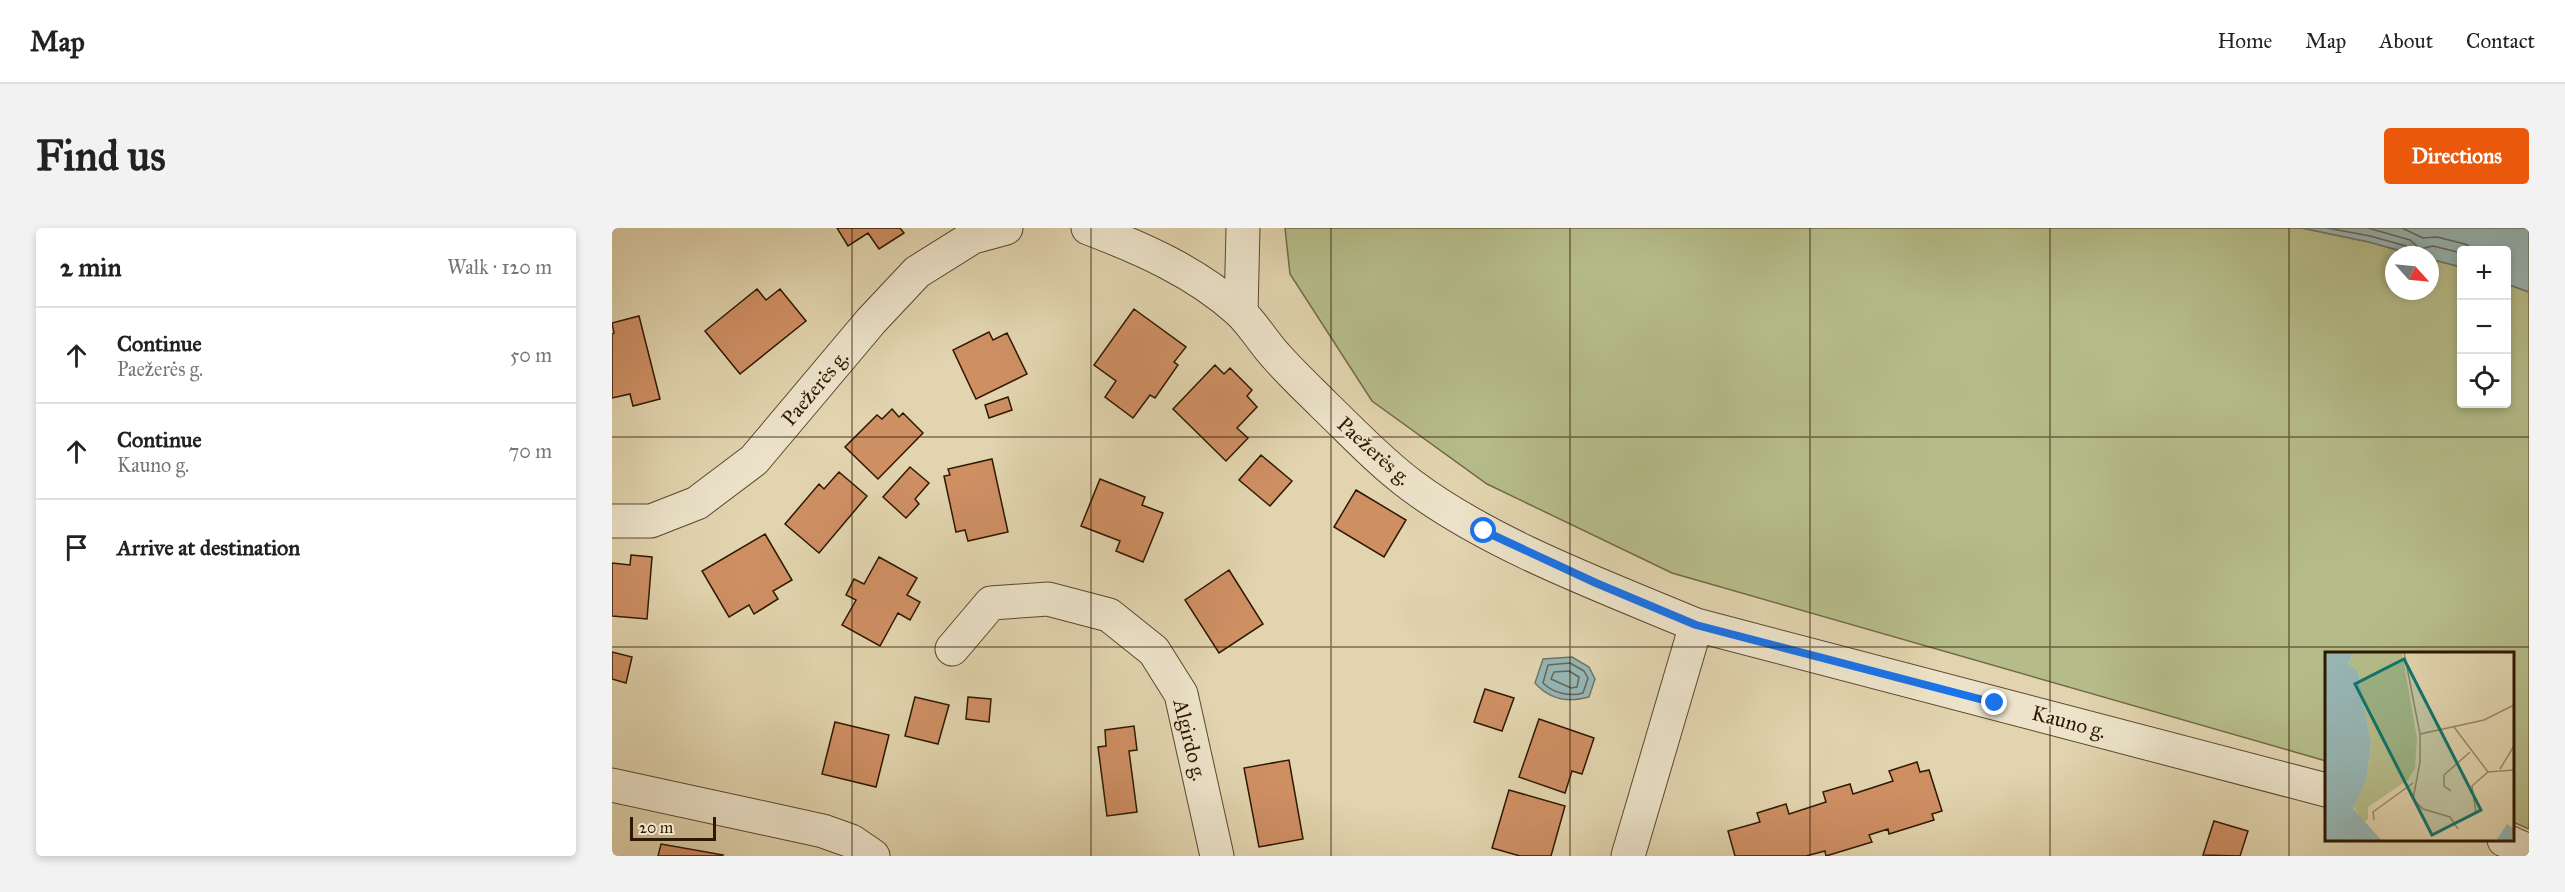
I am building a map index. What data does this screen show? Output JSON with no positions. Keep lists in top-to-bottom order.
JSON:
{
  "streets": {
    "street": ["Paežerės g.", "Kauno g.", "Algirdo g."]
  },
  "crossings": [
    ["Paežerės g.", "Kauno g."]
  ],
  "scale_bar": "20 m",
  "north": "bottom right",
  "page": {
    "header": "Map",
    "nav": [
      "Home",
      "Map",
      "About",
      "Contact"
    ],
    "buttons": "Directions",
    "title": "Find us",
    "heading": ["2 min", "Walk · 120 m"],
    "map_buttons": ["+", "−"],
    "list": [
      ["Continue", "Paežerės g.", "50 m"],
      ["Continue", "Kauno g.", "70 m"],
      "Arrive at destination"
    ],
    "scale": "20 m"
  }
}
